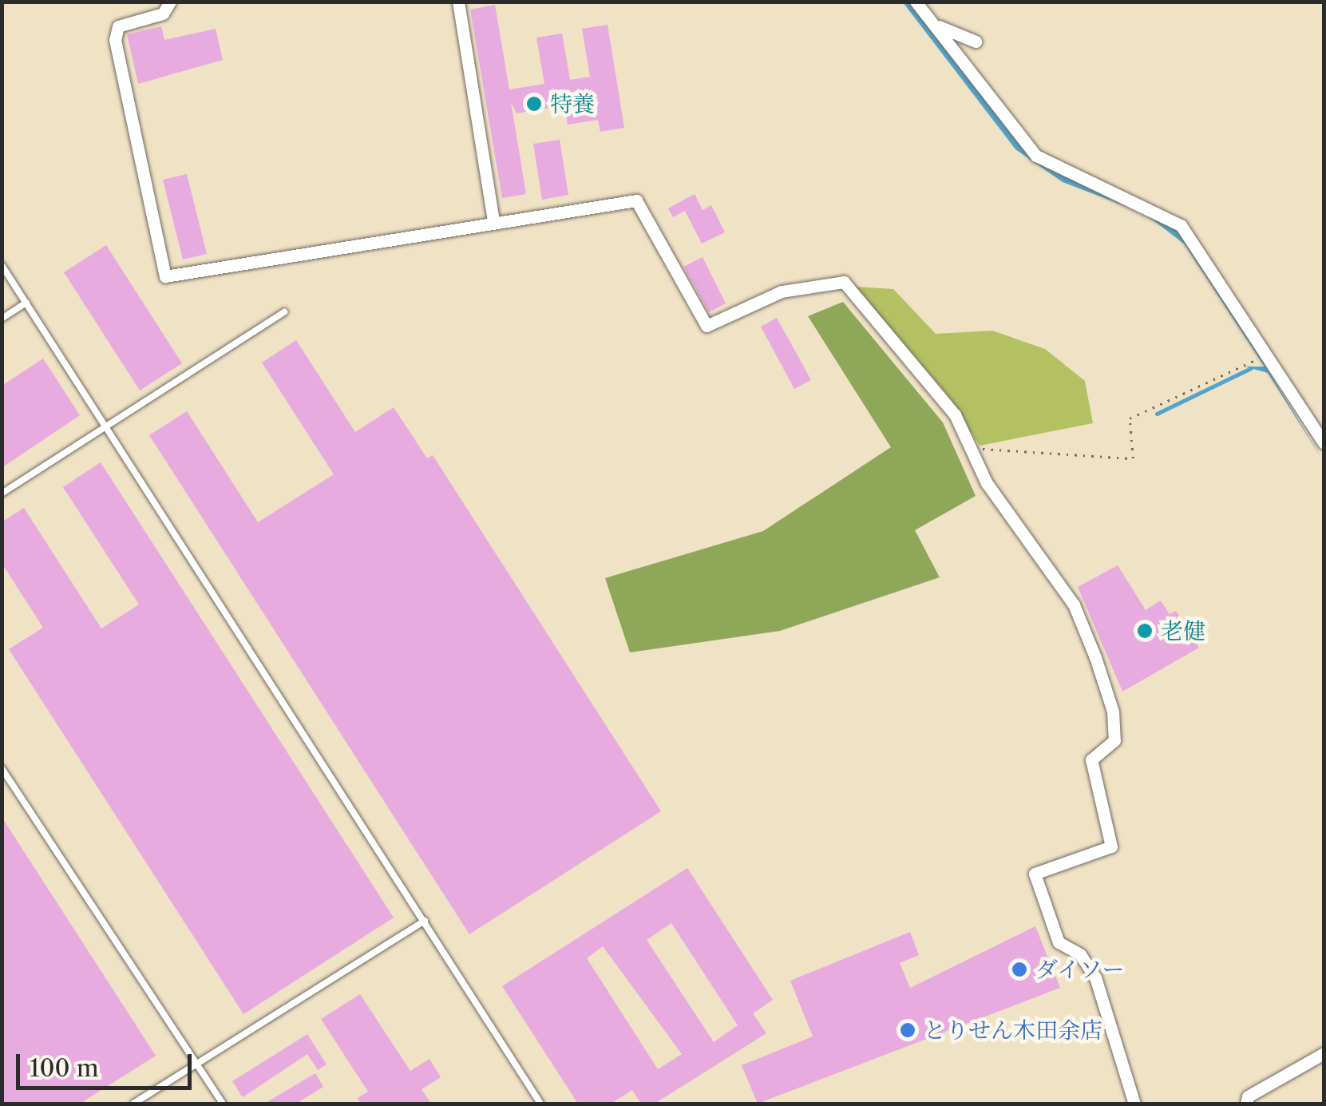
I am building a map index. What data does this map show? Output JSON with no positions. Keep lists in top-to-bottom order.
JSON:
{
  "places": [
    "特養",
    "老健",
    "ダイソー",
    "とりせん木田余店"
  ],
  "scale_bar": "100 m"
}
